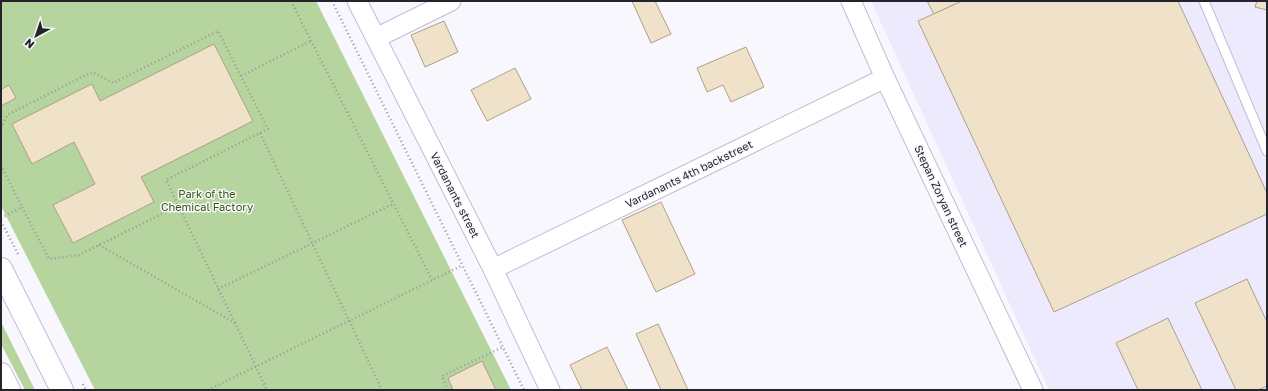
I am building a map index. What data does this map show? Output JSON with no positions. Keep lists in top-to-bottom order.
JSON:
{
  "streets": {
    "street": ["Vardanants 4th backstreet", "Vardanants street", "Stepan Zoryan street"]
  },
  "crossings": [
    ["Vardanants 4th backstreet", "Vardanants street"],
    ["Vardanants 4th backstreet", "Stepan Zoryan street"]
  ],
  "parks": ["Park of the Chemical Factory"],
  "north": "bottom left"
}
